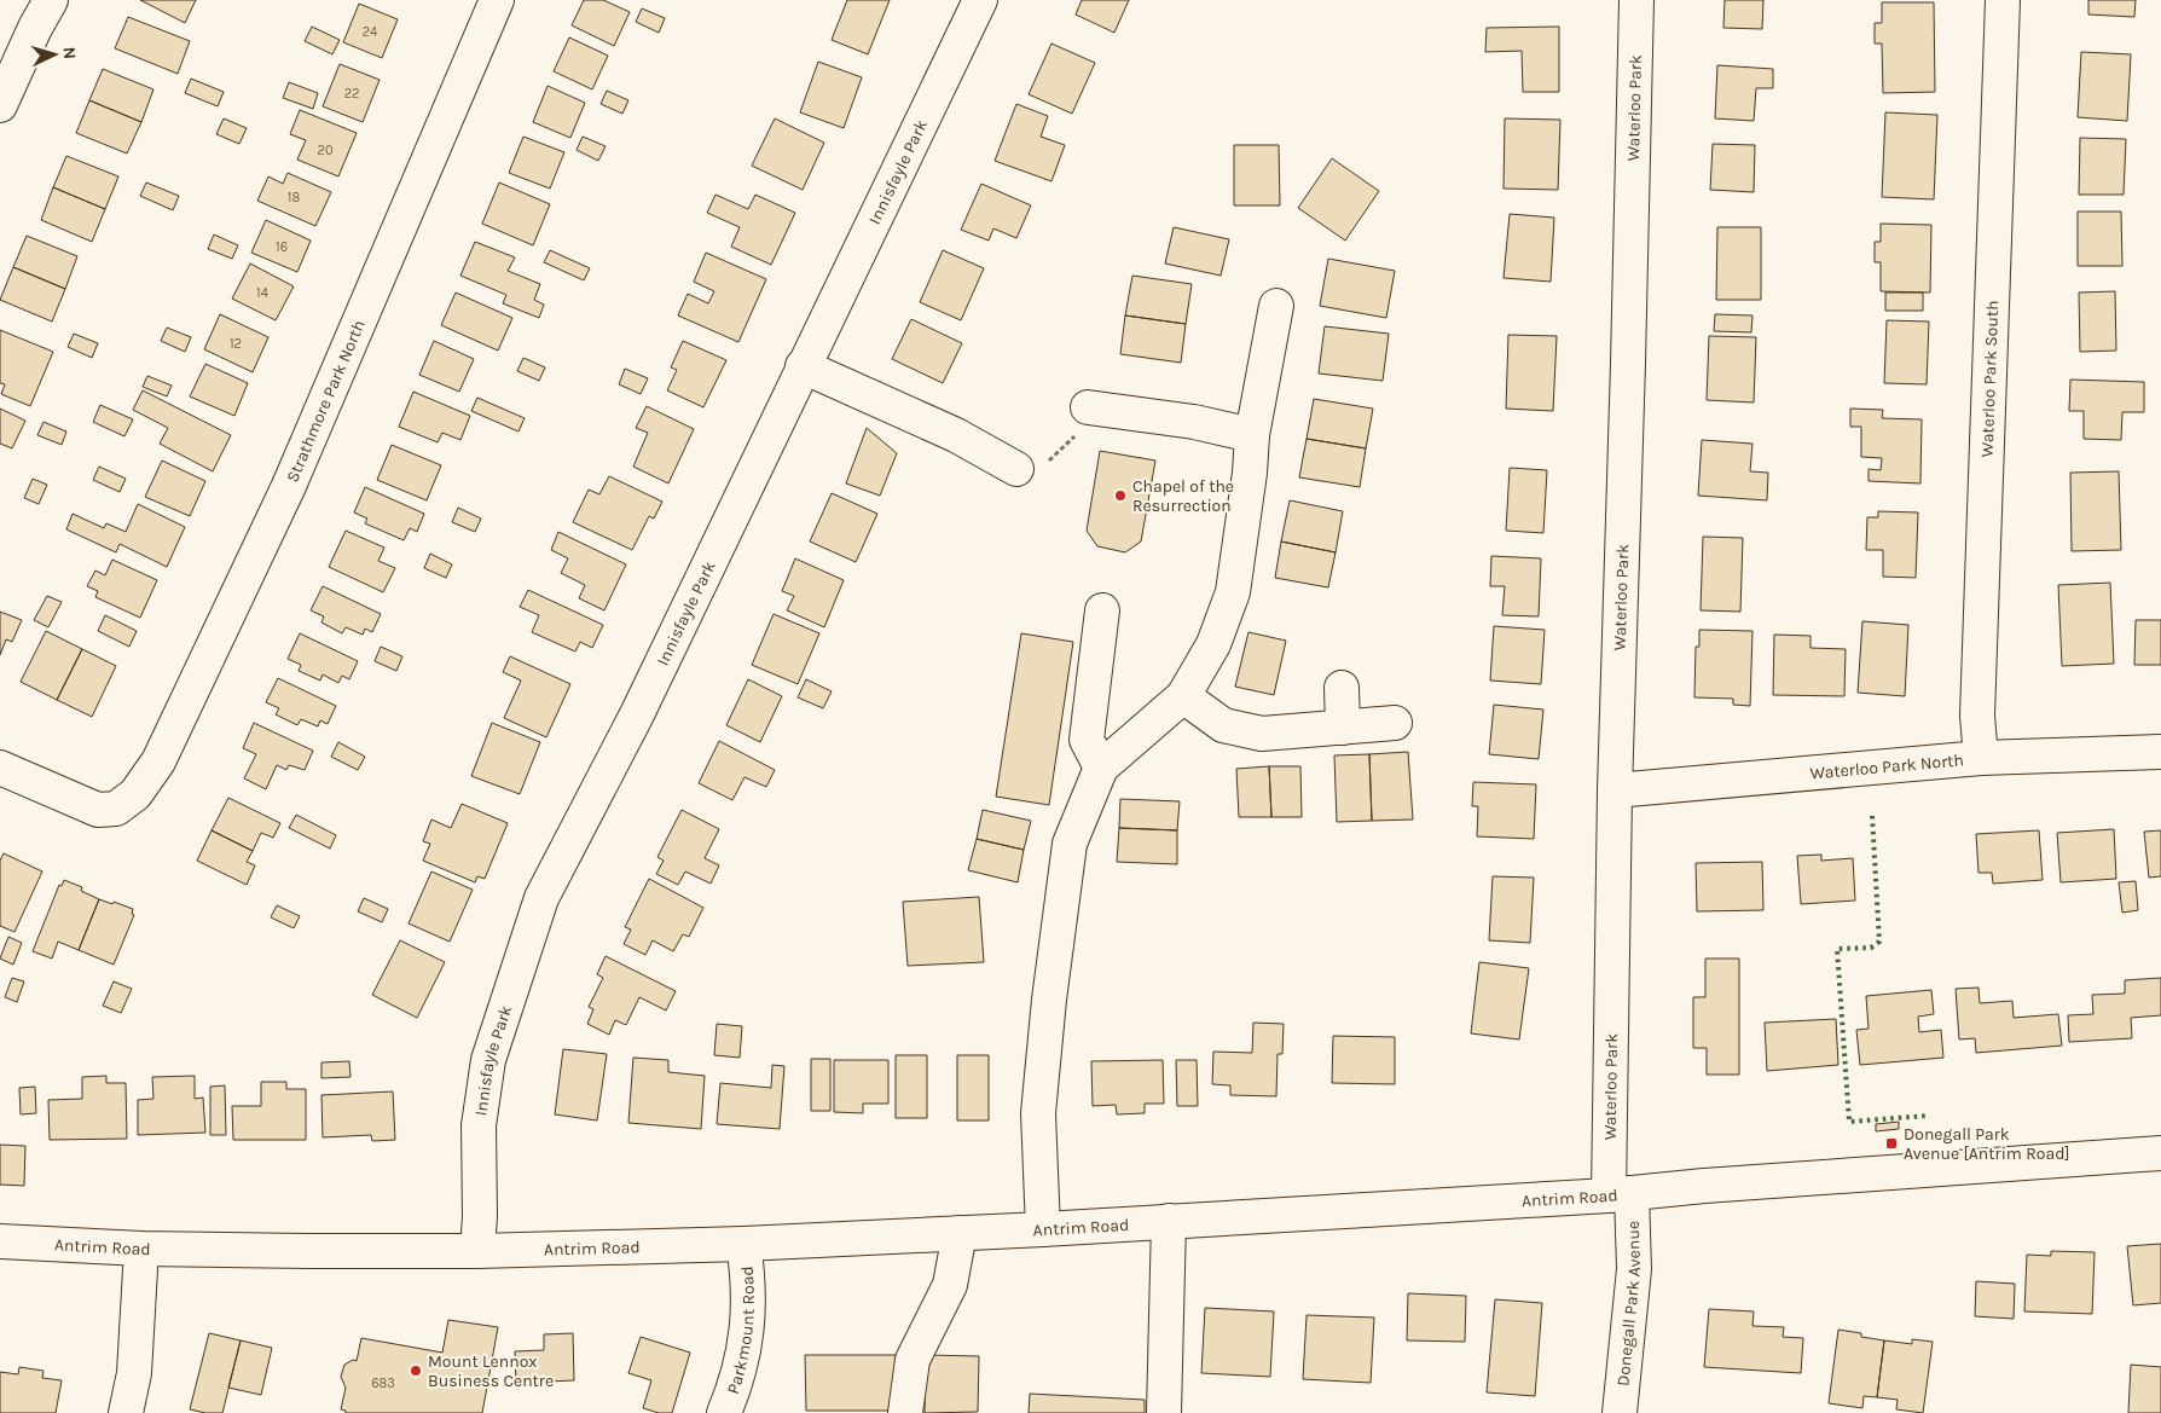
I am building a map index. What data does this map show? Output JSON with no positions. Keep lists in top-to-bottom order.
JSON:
{
  "streets": {
    "street": [
      "Waterloo Park",
      "Innisfayle Park",
      "Waterloo Park South",
      "Strathmore Park North",
      "Waterloo Park North",
      "Antrim Road",
      "Donegall Park Avenue",
      "Parkmount Road"
    ]
  },
  "crossings": [
    ["Waterloo Park", "Waterloo Park North"],
    ["Waterloo Park", "Antrim Road"],
    ["Waterloo Park", "Donegall Park Avenue"],
    ["Innisfayle Park", "Antrim Road"],
    ["Waterloo Park South", "Waterloo Park North"],
    ["Antrim Road", "Donegall Park Avenue"],
    ["Antrim Road", "Parkmount Road"]
  ],
  "places": {
    "other": ["Chapel of the Resurrection", "Mount Lennox Business Centre"],
    "transit": ["Donegall Park Avenue [Antrim Road]"]
  },
  "house_numbers": [
    "24",
    "22",
    "20",
    "18",
    "16",
    "14",
    "12",
    "683"
  ],
  "north": "right"
}
